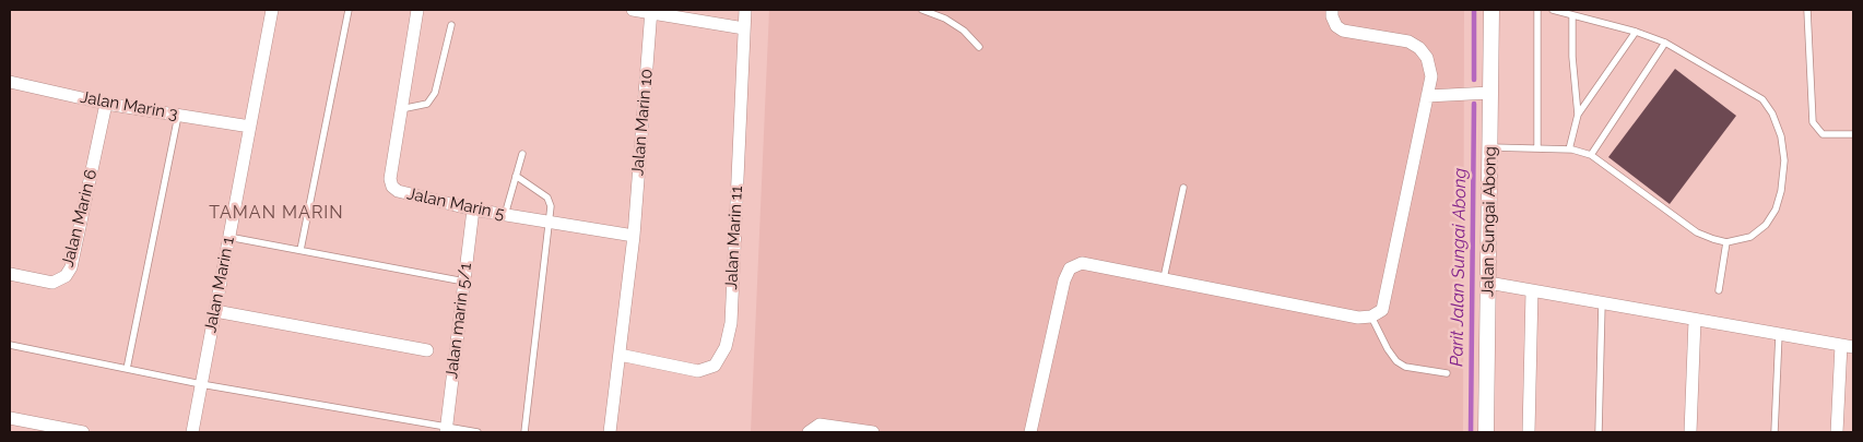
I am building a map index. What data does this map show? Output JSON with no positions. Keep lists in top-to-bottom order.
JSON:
{
  "streets": {
    "street": [
      "Jalan Marin 3",
      "Jalan Marin 10",
      "Jalan Marin 5",
      "Jalan Marin 6",
      "Jalan Sungai Abong",
      "Jalan Marin 11",
      "Jalan Marin 1",
      "Jalan marin 5/1"
    ]
  },
  "crossings": [
    ["Jalan Marin 3", "Jalan Marin 6"],
    ["Jalan Marin 3", "Jalan Marin 1"],
    ["Jalan Marin 10", "Jalan Marin 5"],
    ["Jalan Marin 10", "Jalan Marin 11"],
    ["Jalan Marin 5", "Jalan marin 5/1"]
  ],
  "districts": ["TAMAN MARIN"],
  "water": ["Parit Jalan Sungai Abong"]
}
